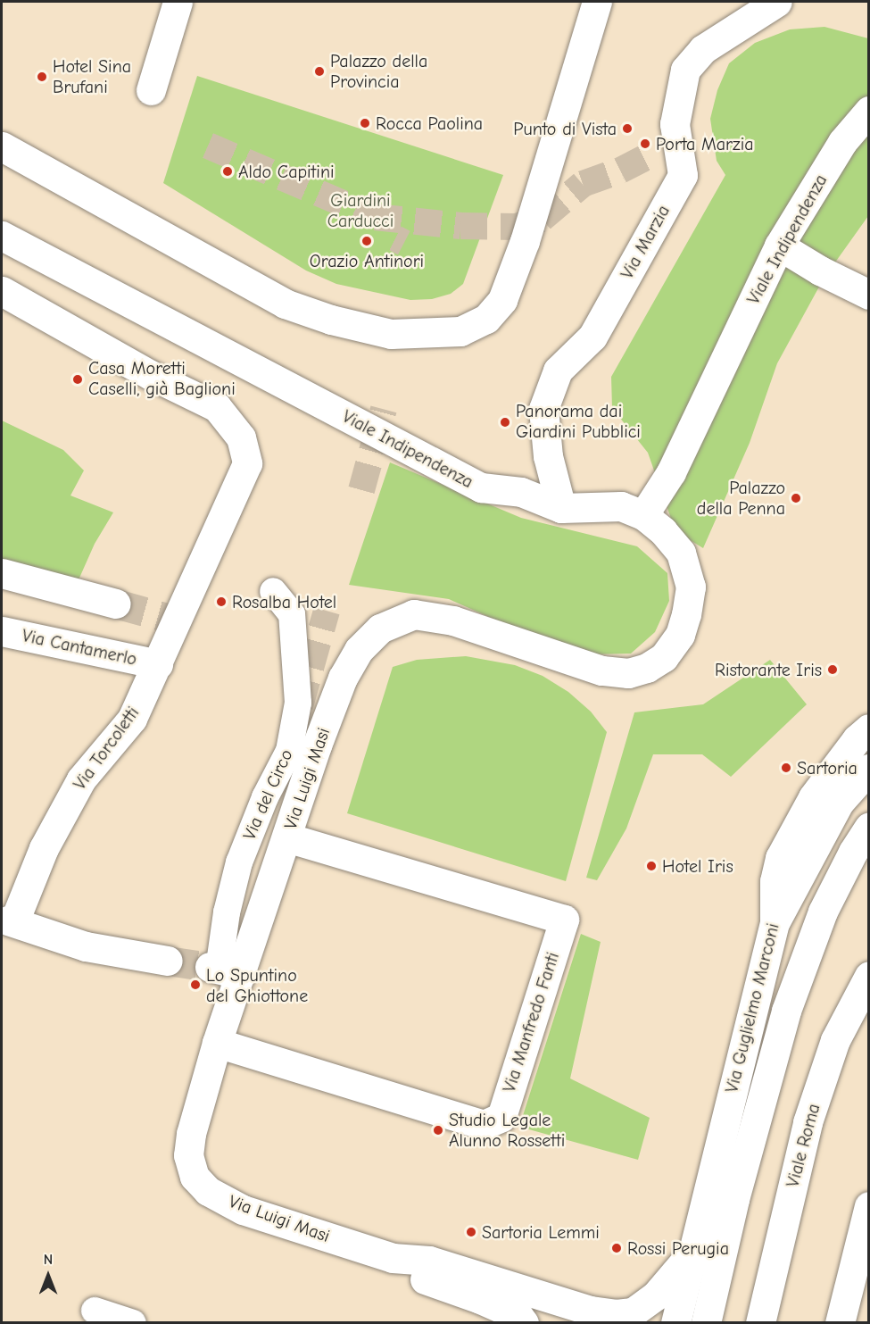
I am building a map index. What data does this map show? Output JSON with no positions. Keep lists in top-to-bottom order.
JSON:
{
  "streets": {
    "street": [
      "Viale Indipendenza",
      "Via Marzia",
      "Via Cantamerlo",
      "Via Torcoletti",
      "Via Luigi Masi",
      "Via del Circo",
      "Via Guglielmo Marconi",
      "Via Manfredo Fanti",
      "Viale Roma"
    ]
  },
  "crossings": [
    ["Viale Indipendenza", "Via Marzia"],
    ["Viale Indipendenza", "Via Luigi Masi"],
    ["Via Cantamerlo", "Via Torcoletti"],
    ["Via Luigi Masi", "Via del Circo"],
    ["Via Luigi Masi", "Via Guglielmo Marconi"],
    ["Via Luigi Masi", "Via Manfredo Fanti"]
  ],
  "parks": ["Giardini Carducci"],
  "places": [
    "Palazzo della Provincia",
    "Hotel Sina Brufani",
    "Rocca Paolina",
    "Punto di Vista",
    "Porta Marzia",
    "Aldo Capitini",
    "Orazio Antinori",
    "Casa Moretti Caselli, già Baglioni",
    "Panorama dai Giardini Pubblici",
    "Palazzo della Penna",
    "Rosalba Hotel",
    "Ristorante Iris",
    "Sartoria",
    "Hotel Iris",
    "Lo Spuntino del Ghiottone",
    "Studio Legale Alunno Rossetti",
    "Sartoria Lemmi",
    "Rossi Perugia"
  ],
  "north": "top"
}
